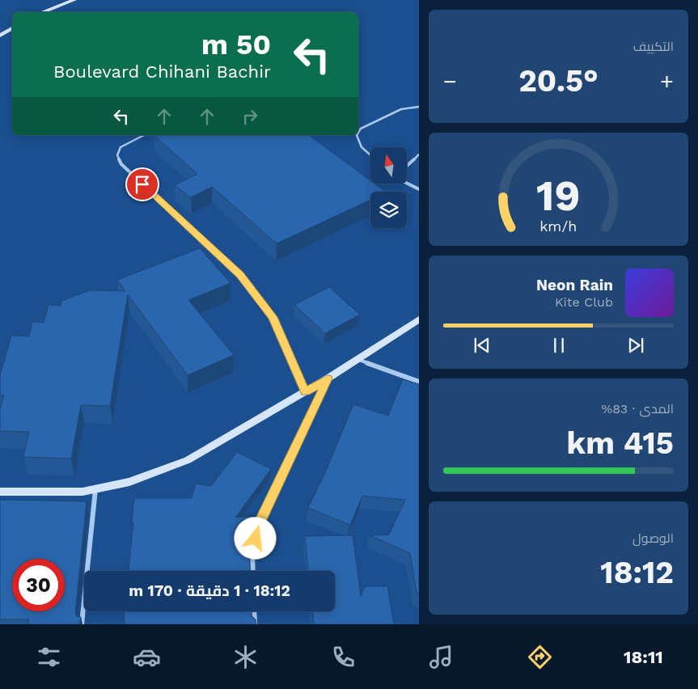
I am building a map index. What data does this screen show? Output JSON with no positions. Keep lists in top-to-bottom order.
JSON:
{
  "north": "top",
  "page": {
    "tile": [
      "التكييف",
      ["المدى · 83%", "415 km"],
      ["الوصول", "18:12"]
    ],
    "turn": ["50 m", "Boulevard Chihani Bachir"],
    "heat": ["−", "20.5°", "+"],
    "song": ["Neon Rain", "Kite Club"],
    "limit": "30",
    "trip": "18:12 · 1 دقيقة · 170 m",
    "tabs": "18:11",
    "gauge": ["19", "km/h"]
  }
}
